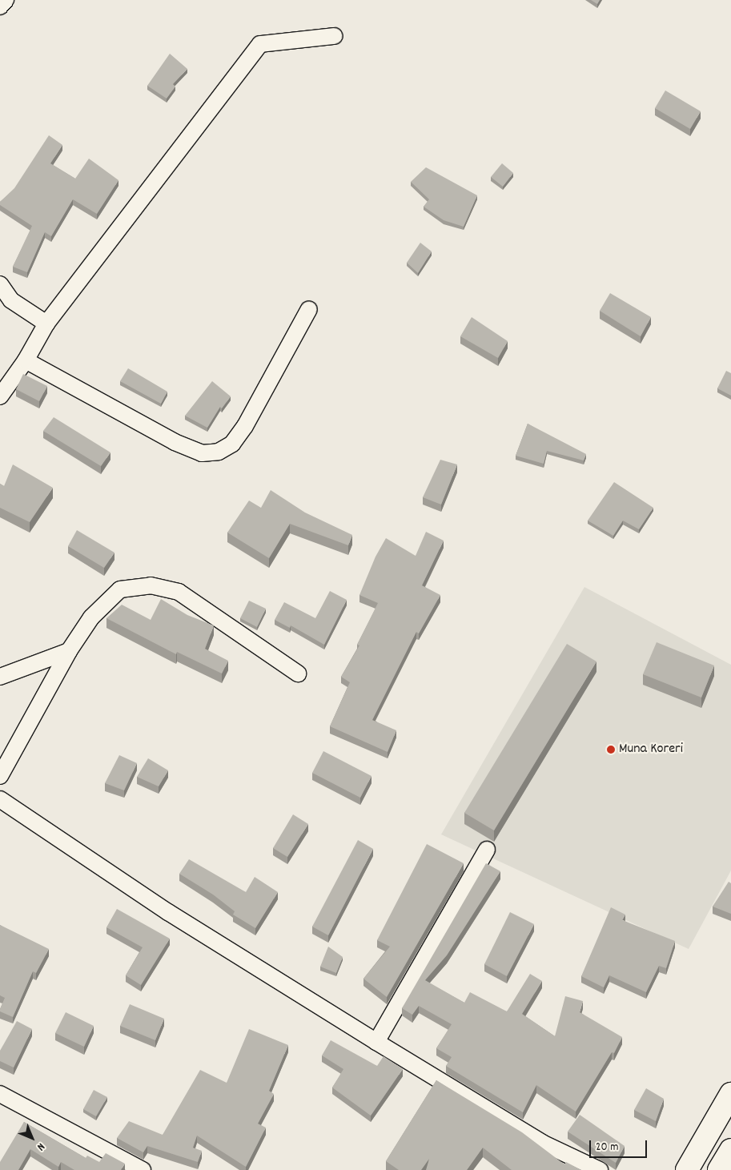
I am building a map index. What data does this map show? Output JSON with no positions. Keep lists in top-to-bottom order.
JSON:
{
  "places": ["Muna Koreri"],
  "scale_bar": "20 m",
  "north": "bottom right"
}
